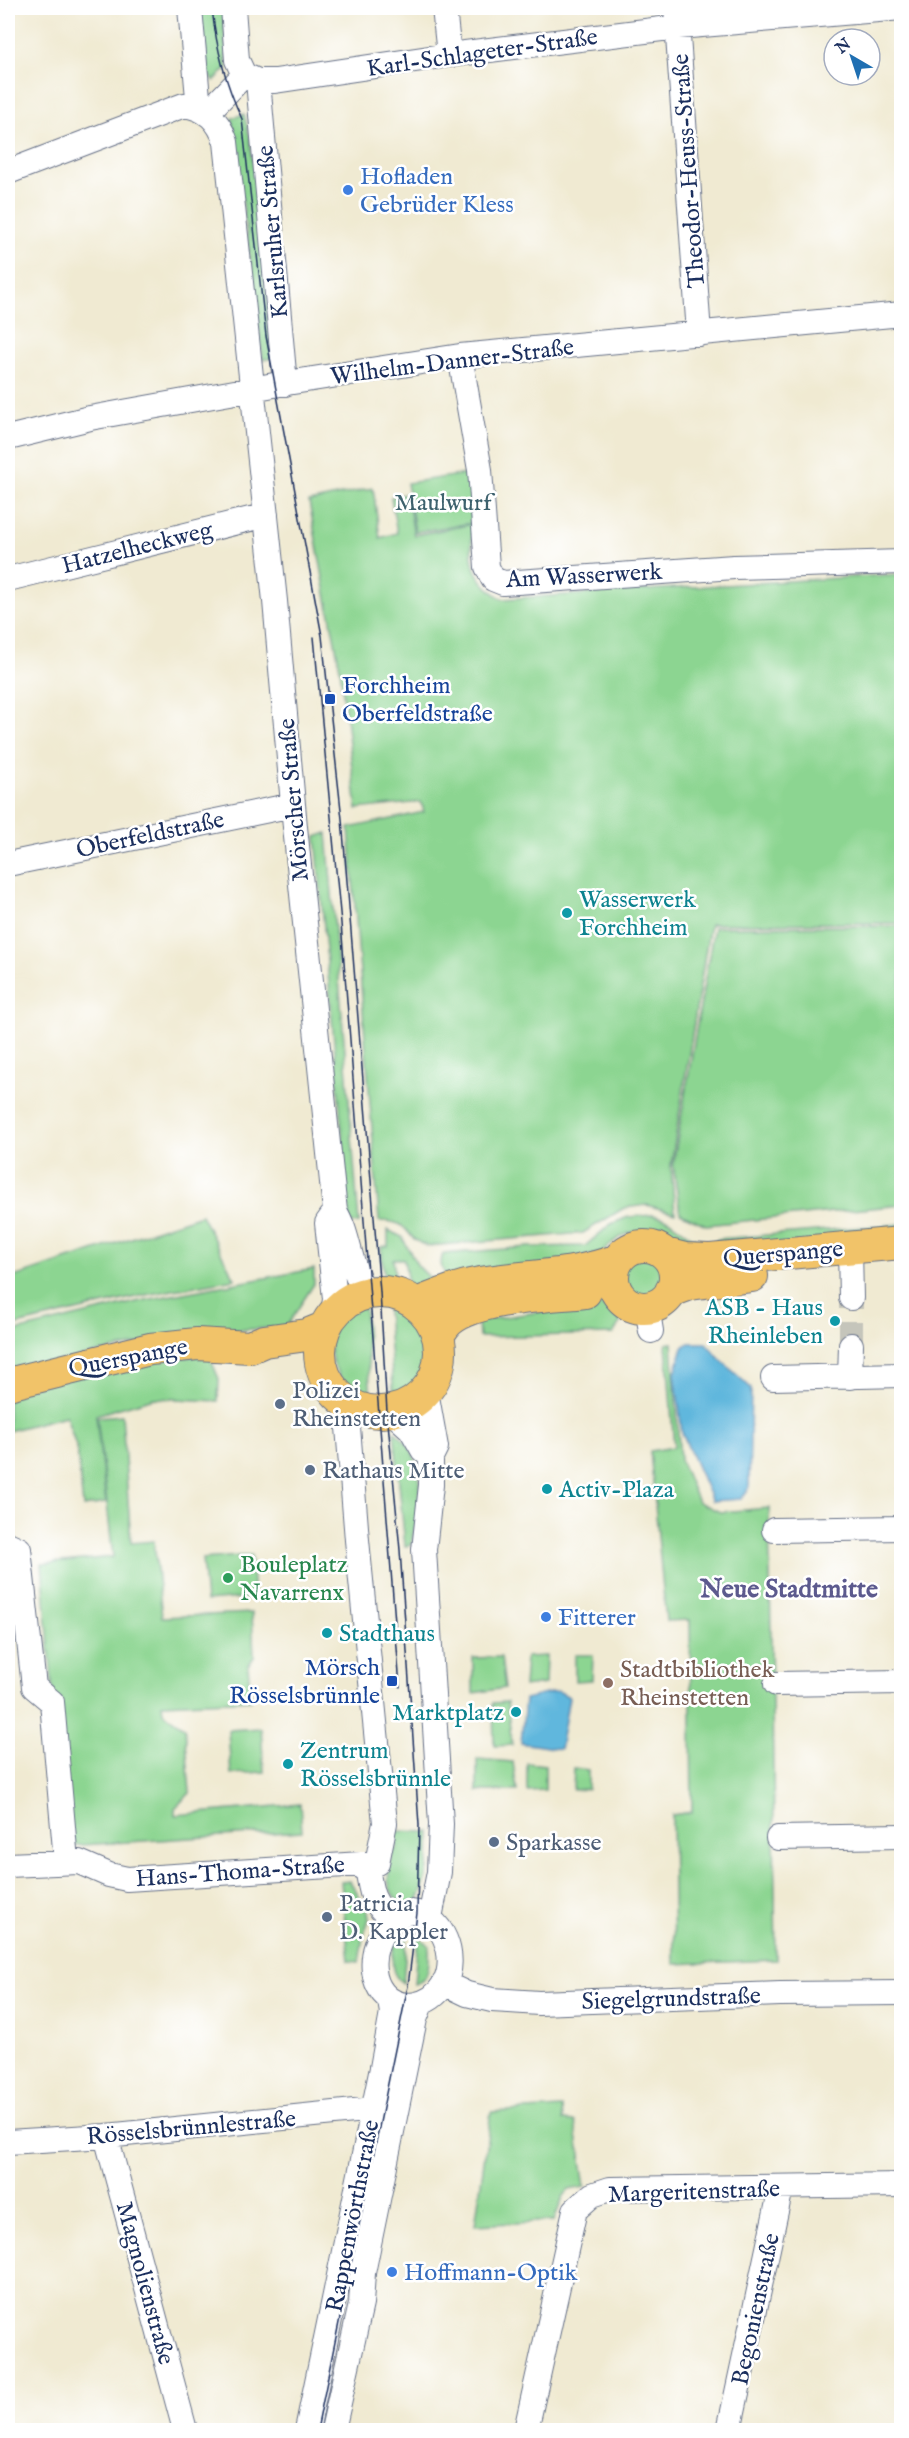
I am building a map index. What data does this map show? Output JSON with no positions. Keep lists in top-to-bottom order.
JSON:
{
  "streets": {
    "main road": ["Querspange"],
    "street": [
      "Karl-Schlageter-Straße",
      "Theodor-Heuss-Straße",
      "Karlsruher Straße",
      "Wilhelm-Danner-Straße",
      "Hatzelheckweg",
      "Am Wasserwerk",
      "Mörscher Straße",
      "Oberfeldstraße",
      "Hans-Thoma-Straße",
      "Siegelgrundstraße",
      "Rösselsbrünnlestraße",
      "Margeritenstraße",
      "Rappenwörthstraße",
      "Magnolienstraße",
      "Begonienstraße"
    ]
  },
  "crossings": [
    ["Karl-Schlageter-Straße", "Theodor-Heuss-Straße"],
    ["Karl-Schlageter-Straße", "Karlsruher Straße"],
    ["Theodor-Heuss-Straße", "Wilhelm-Danner-Straße"],
    ["Karlsruher Straße", "Wilhelm-Danner-Straße"],
    ["Karlsruher Straße", "Mörscher Straße"],
    ["Wilhelm-Danner-Straße", "Am Wasserwerk"],
    ["Wilhelm-Danner-Straße", "Mörscher Straße"],
    ["Hatzelheckweg", "Mörscher Straße"],
    ["Mörscher Straße", "Oberfeldstraße"],
    ["Siegelgrundstraße", "Rappenwörthstraße"],
    ["Rösselsbrünnlestraße", "Rappenwörthstraße"],
    ["Rösselsbrünnlestraße", "Magnolienstraße"],
    ["Margeritenstraße", "Begonienstraße"]
  ],
  "districts": ["Neue Stadtmitte"],
  "parks": ["Maulwurf"],
  "places": {
    "other": [
      "Hofladen Gebrüder Kless",
      "Wasserwerk Forchheim",
      "ASB - Haus Rheinleben",
      "Polizei Rheinstetten",
      "Rathaus Mitte",
      "Activ-Plaza",
      "Bouleplatz Navarrenx",
      "Fitterer",
      "Stadthaus",
      "Stadtbibliothek Rheinstetten",
      "Marktplatz",
      "Zentrum Rösselsbrünnle",
      "Sparkasse",
      "Patricia D. Kappler",
      "Hoffmann-Optik"
    ],
    "transit": ["Forchheim Oberfeldstraße", "Mörsch Rösselsbrünnle"]
  },
  "north": "top left"
}
